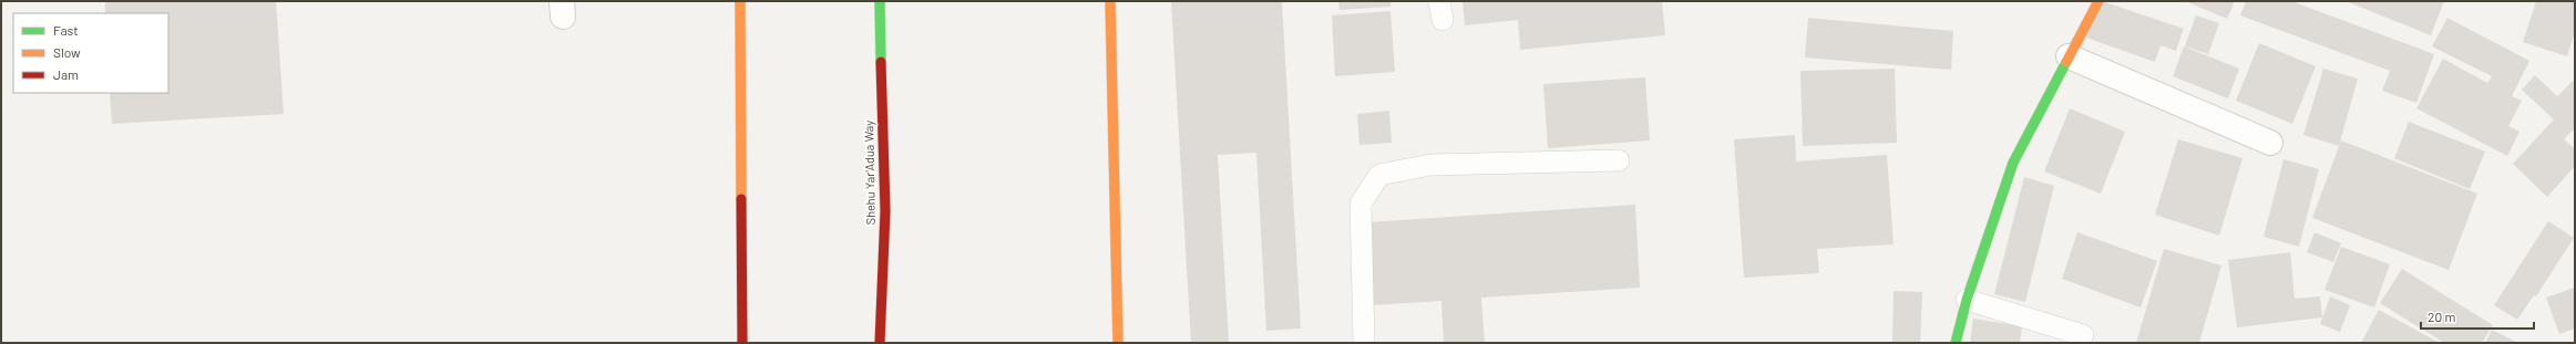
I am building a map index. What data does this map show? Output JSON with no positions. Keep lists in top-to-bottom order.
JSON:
{
  "streets": {
    "main road": ["Shehu Yar'Adua Way"]
  },
  "legend": ["Fast", "Slow", "Jam"],
  "scale_bar": "20 m"
}
